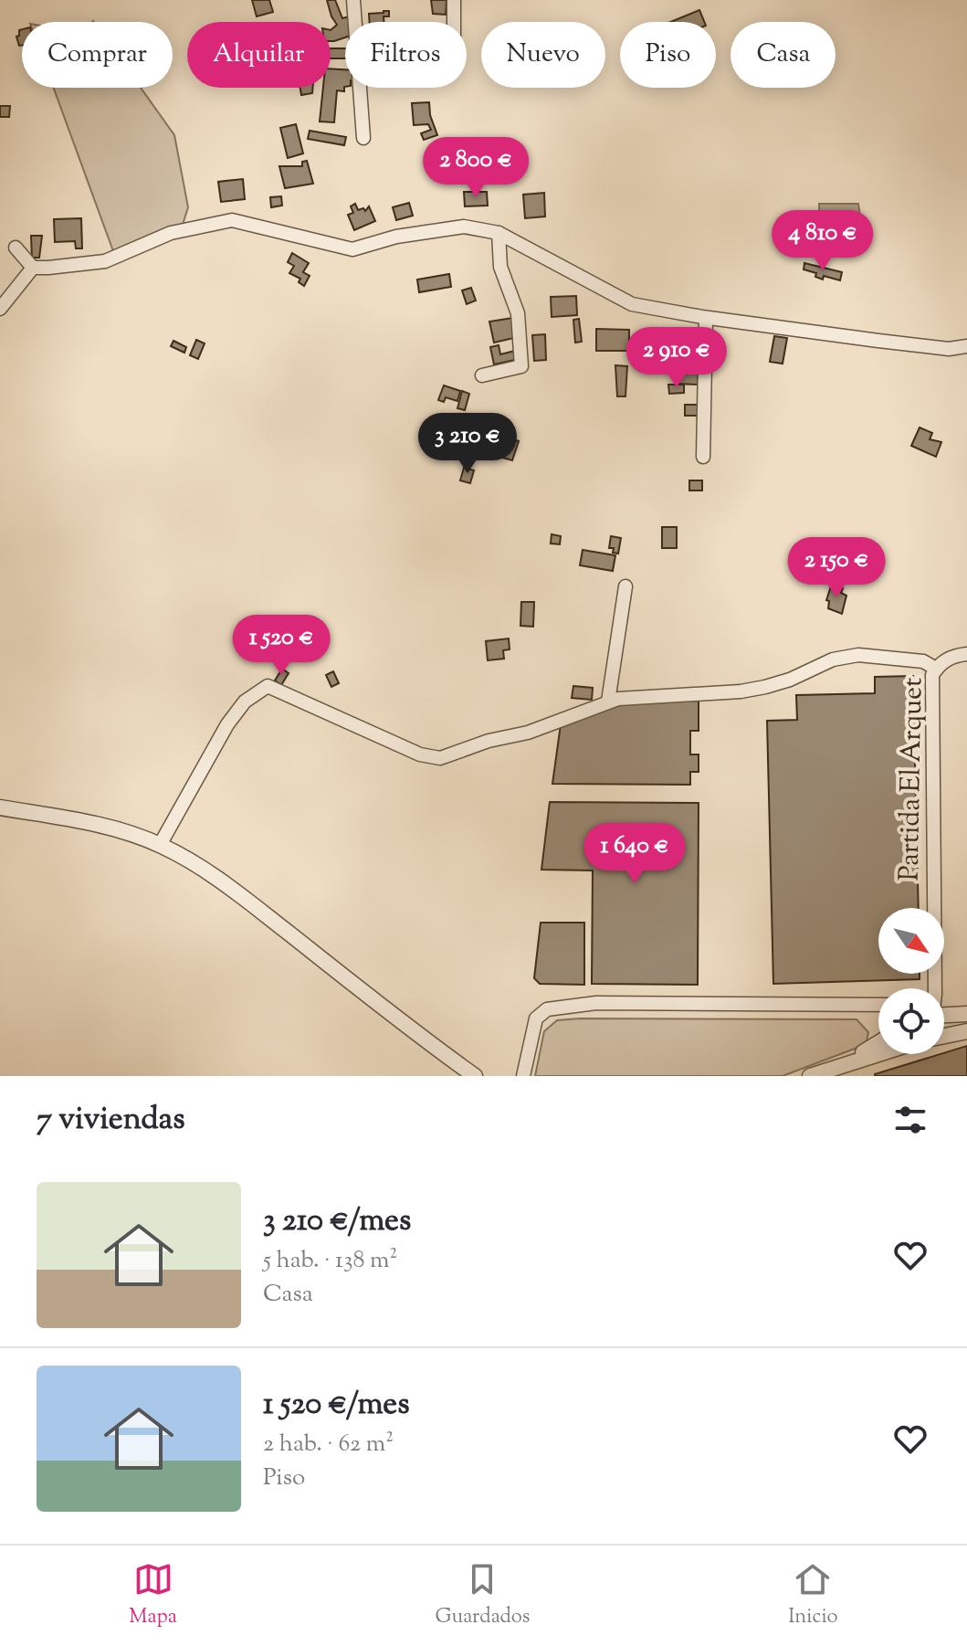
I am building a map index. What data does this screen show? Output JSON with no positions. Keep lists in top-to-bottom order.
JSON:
{
  "streets": {
    "street": ["Partida El Arquet"]
  },
  "north": "bottom right",
  "page": {
    "chip": [
      "Comprar",
      "Alquilar",
      "Filtros",
      "Nuevo",
      "Piso",
      "Casa"
    ],
    "price": [
      "2 800 €",
      "4 810 €",
      "2 910 €",
      "3 210 €",
      "2 150 €",
      "1 520 €",
      "1 640 €"
    ],
    "heading": "7 viviendas",
    "list": [
      {
        "name": "3 210 €/mes",
        "note": "5 hab. · 138 m² · Casa"
      },
      {
        "name": "1 520 €/mes",
        "note": "2 hab. · 62 m² · Piso"
      }
    ],
    "tabs": ["Mapa", "Guardados", "Inicio"]
  }
}
